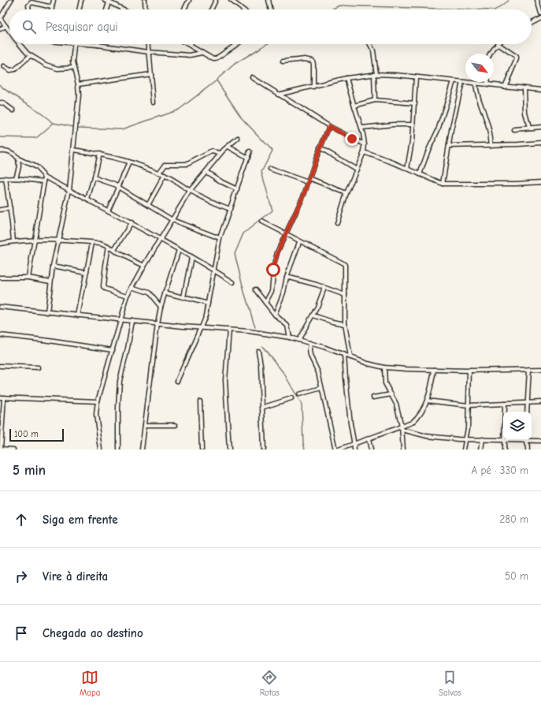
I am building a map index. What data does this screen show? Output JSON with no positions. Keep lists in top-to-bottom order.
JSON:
{
  "scale_bar": "100 m",
  "north": "bottom right",
  "page": {
    "search": "Pesquisar aqui",
    "scale": "100 m",
    "heading": ["5 min", "A pé · 330 m"],
    "list": [
      ["Siga em frente", "280 m"],
      ["Vire à direita", "50 m"],
      "Chegada ao destino"
    ],
    "nav": ["Mapa", "Rotas", "Salvos"]
  }
}
